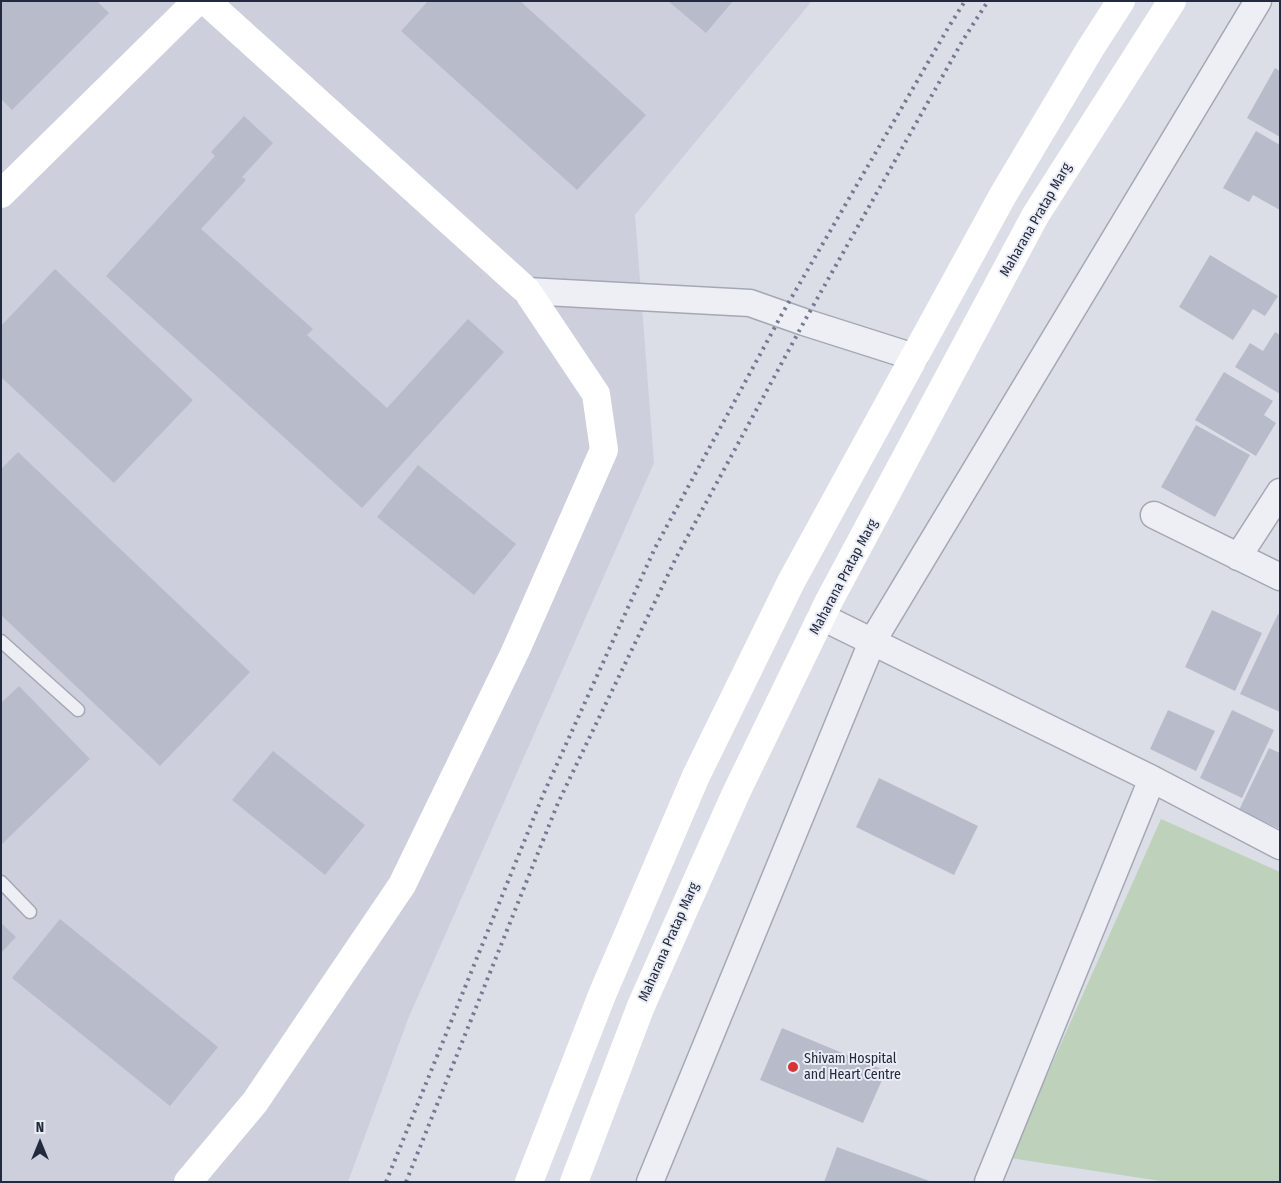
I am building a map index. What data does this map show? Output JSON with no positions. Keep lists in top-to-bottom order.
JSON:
{
  "streets": {
    "main road": ["Maharana Pratap Marg"]
  },
  "places": ["Shivam Hospital and Heart Centre"],
  "north": "top"
}
